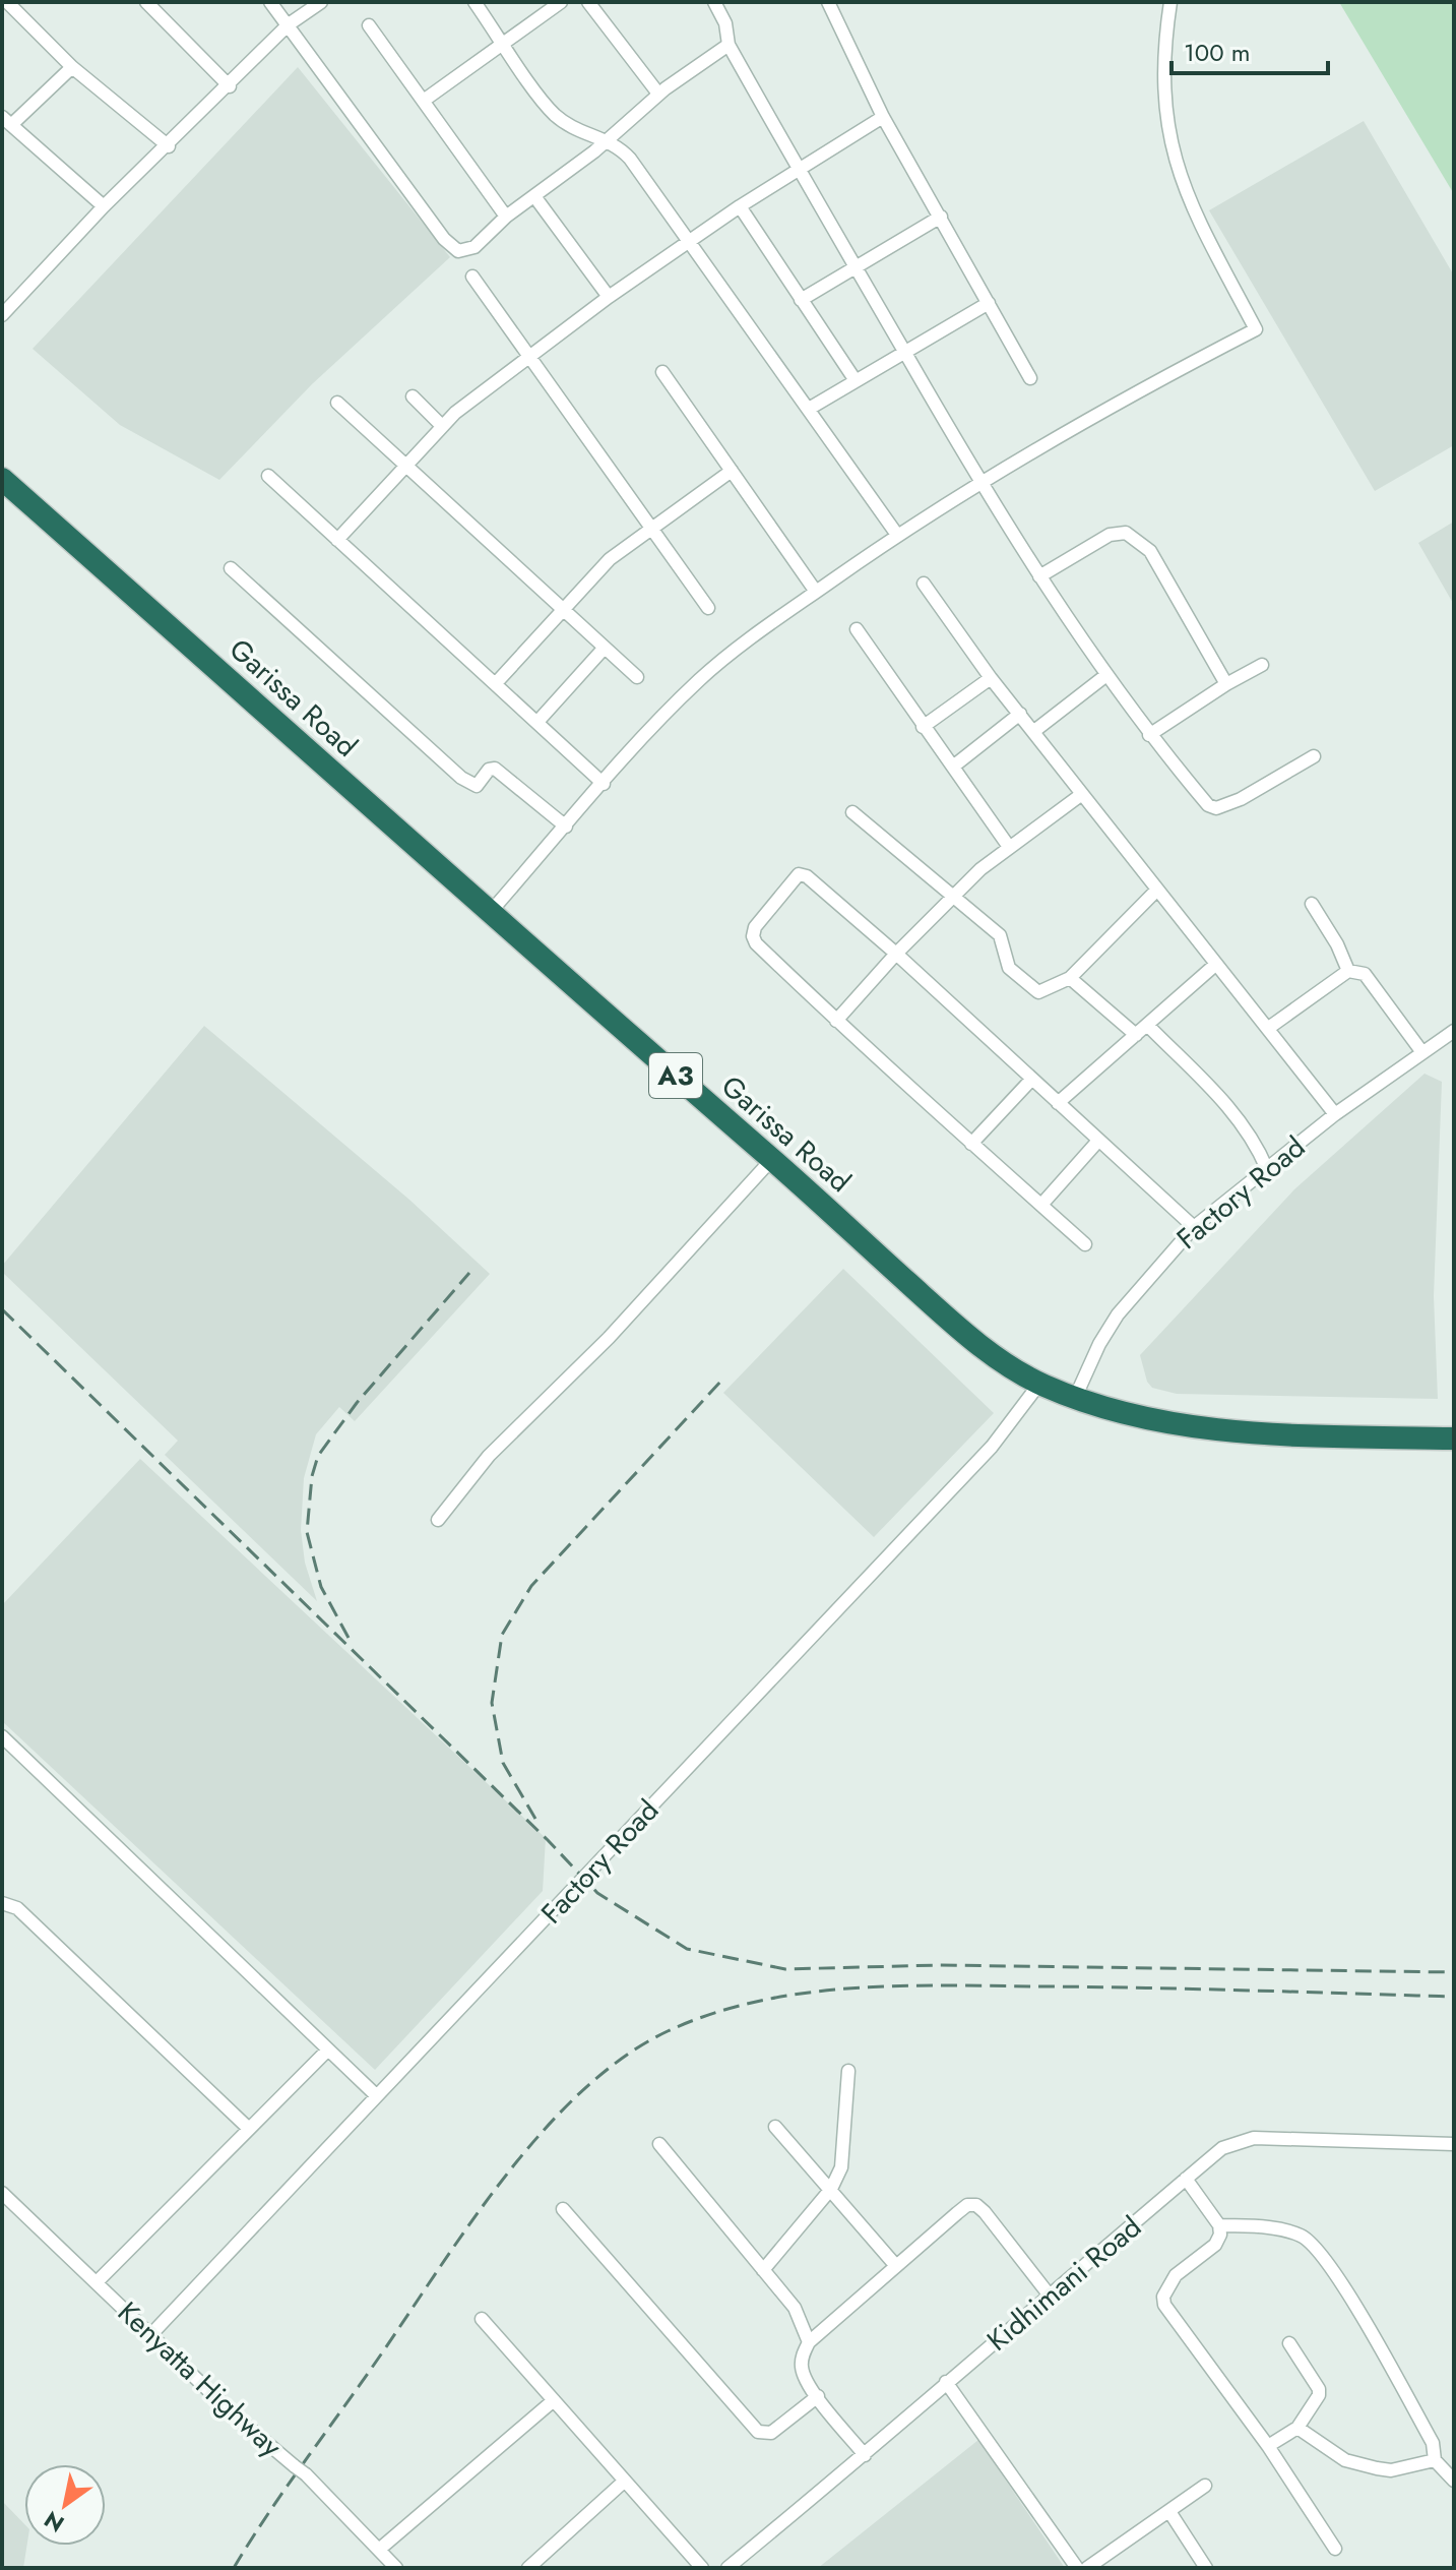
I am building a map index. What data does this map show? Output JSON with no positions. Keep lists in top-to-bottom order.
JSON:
{
  "streets": {
    "highway": ["Garissa Road", "A3"],
    "street": ["Factory Road", "Kidhimani Road", "Kenyatta Highway"]
  },
  "crossings": [
    ["Garissa Road", "Factory Road"],
    ["Factory Road", "Kenyatta Highway"]
  ],
  "scale_bar": "100 m",
  "north": "bottom left"
}
